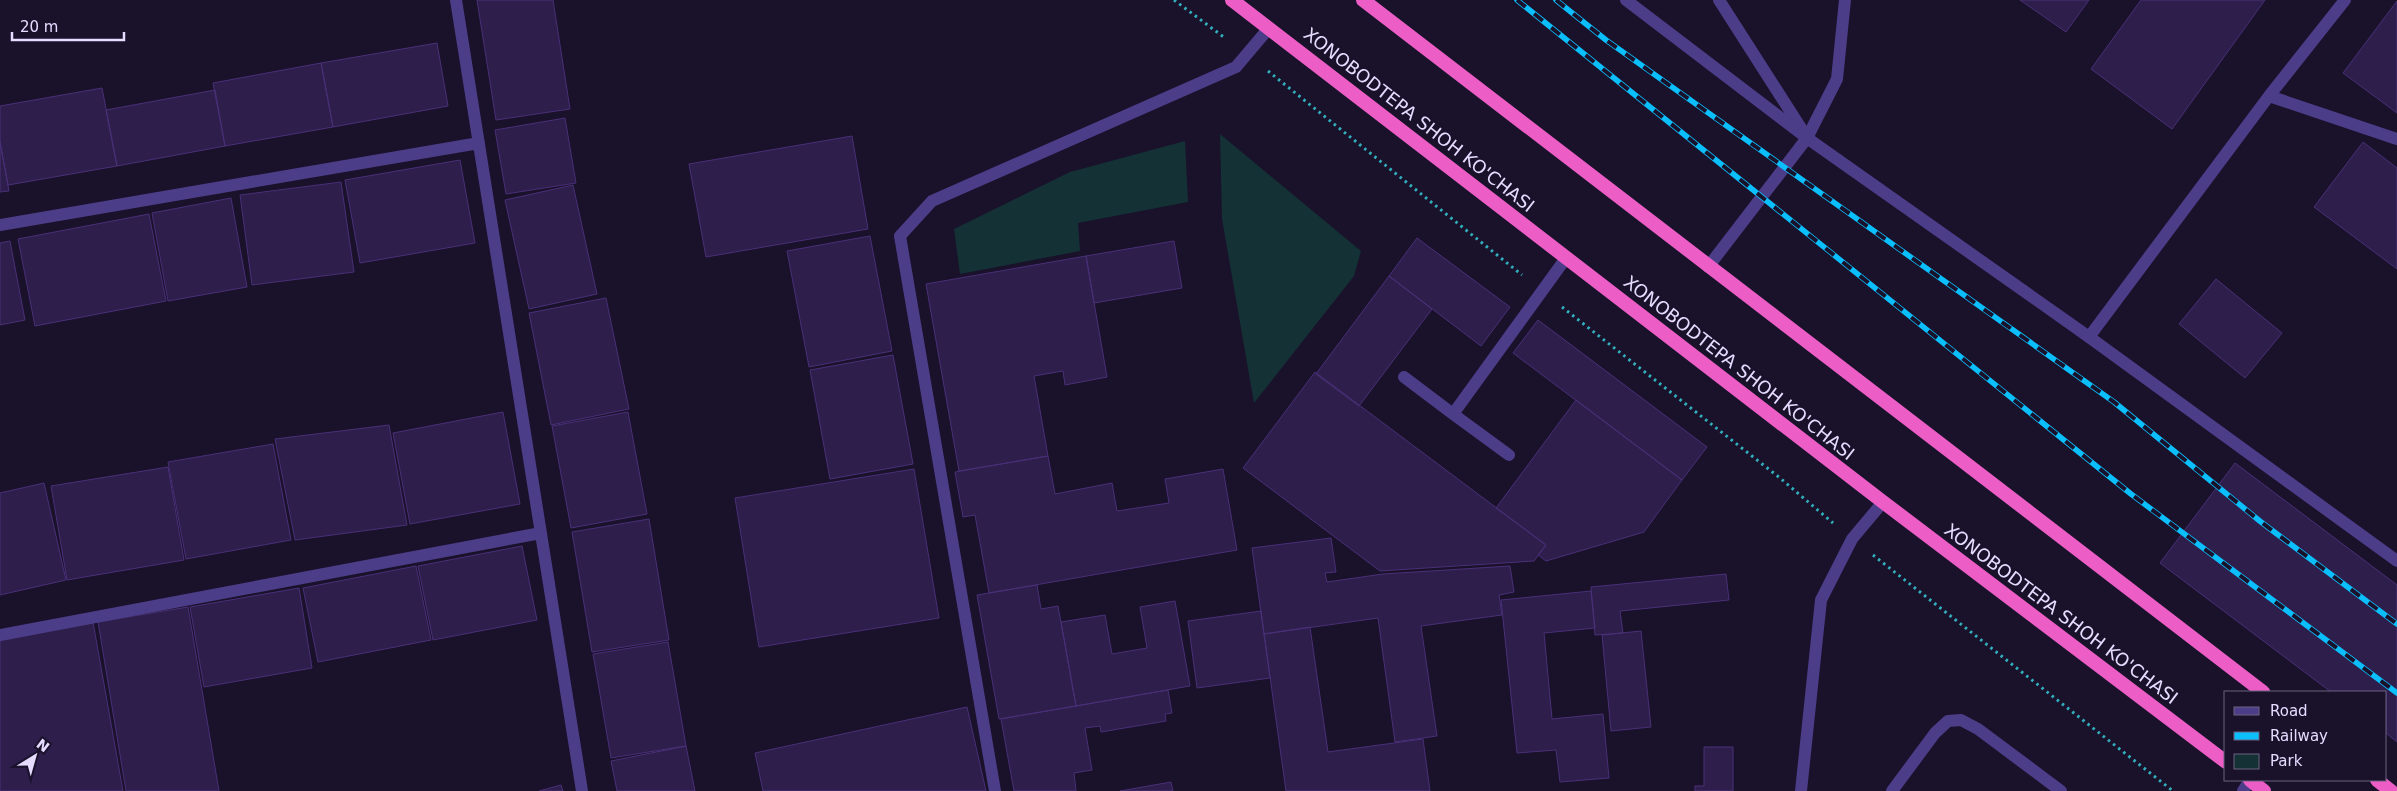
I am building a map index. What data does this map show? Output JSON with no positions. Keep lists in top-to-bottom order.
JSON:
{
  "streets": {
    "highway": ["XONOBODTEPA SHOH KO'CHASI"]
  },
  "legend": ["Road", "Railway", "Park"],
  "scale_bar": "20 m",
  "north": "top right"
}
